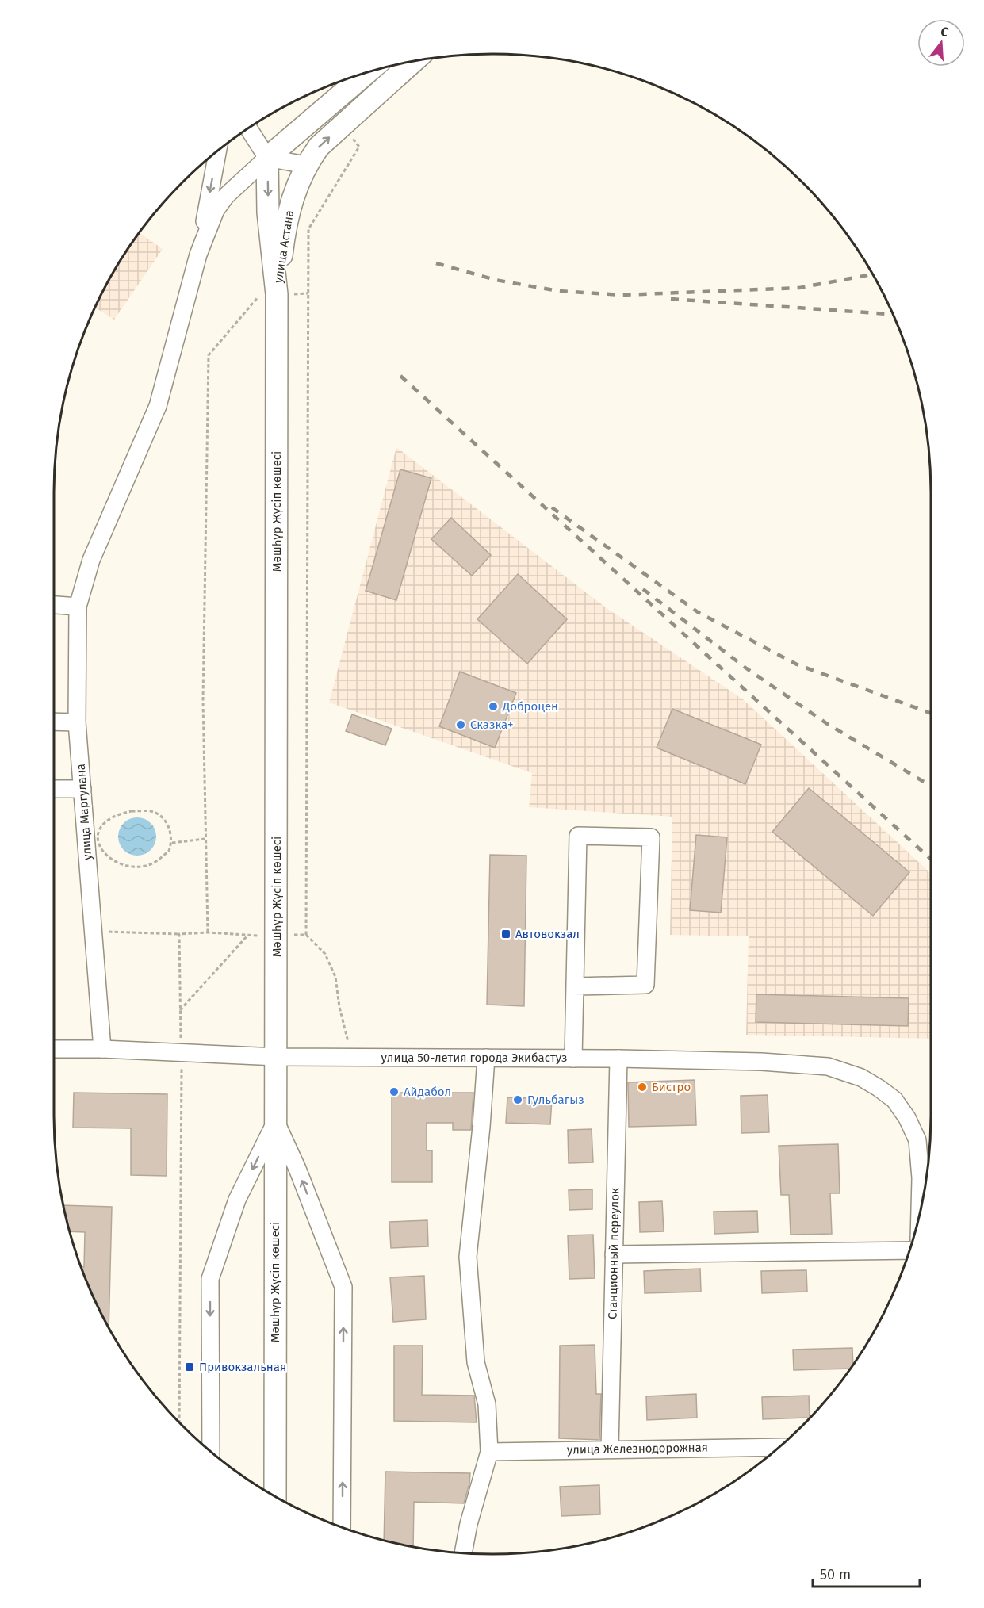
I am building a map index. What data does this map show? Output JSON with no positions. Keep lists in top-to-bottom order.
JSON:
{
  "streets": {
    "main road": ["улица Астана", "Мәшһүр Жүсіп көшесі"],
    "street": [
      "улица Маргулана",
      "улица 50-летия города Экибастуз",
      "Станционный переулок",
      "улица Железнодорожная"
    ]
  },
  "crossings": [
    ["улица Астана", "Мәшһүр Жүсіп көшесі"],
    ["Мәшһүр Жүсіп көшесі", "улица 50-летия города Экибастуз"],
    ["улица Маргулана", "улица 50-летия города Экибастуз"],
    ["улица 50-летия города Экибастуз", "Станционный переулок"],
    ["Станционный переулок", "улица Железнодорожная"]
  ],
  "places": {
    "other": [
      "Доброцен",
      "Сказка+",
      "Бистро",
      "Айдабол",
      "Гульбагыз"
    ],
    "transit": ["Автовокзал", "Привокзальная"]
  },
  "scale_bar": "50 m",
  "north": "top"
}
